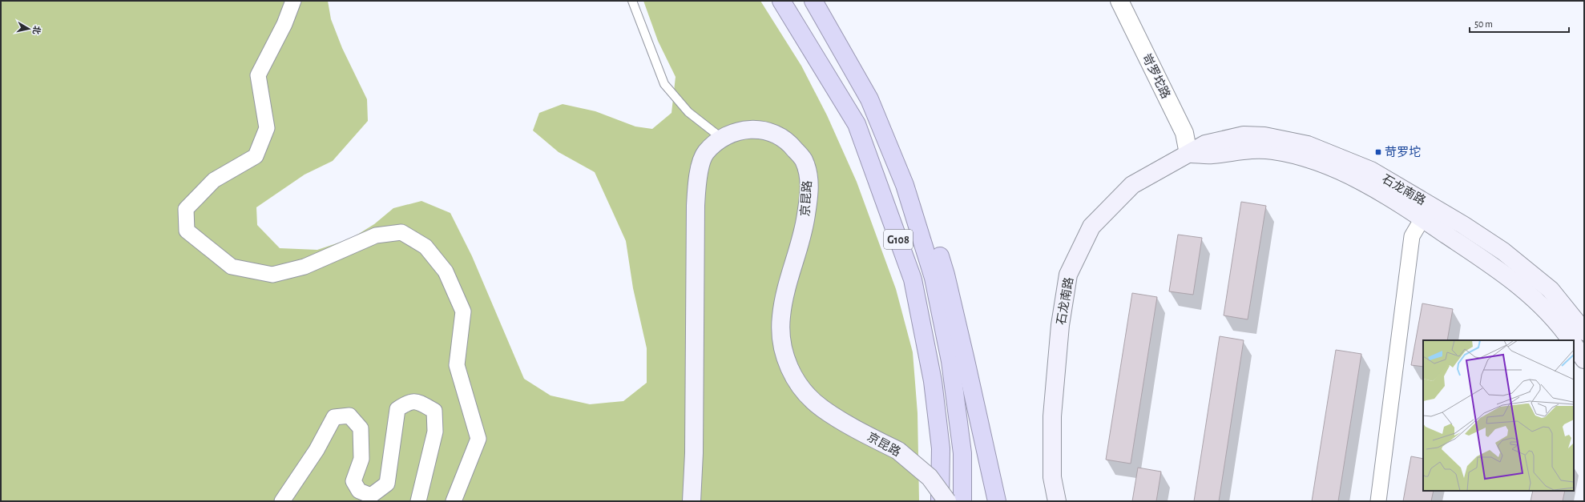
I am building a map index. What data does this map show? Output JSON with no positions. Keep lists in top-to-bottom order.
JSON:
{
  "streets": {
    "highway": ["G108"],
    "main road": ["石龙南路", "京昆路"],
    "street": ["岢罗坨路"]
  },
  "crossings": [
    ["岢罗坨路", "石龙南路"]
  ],
  "places": {
    "transit": ["苛罗坨"]
  },
  "scale_bar": "50 m",
  "north": "right"
}
